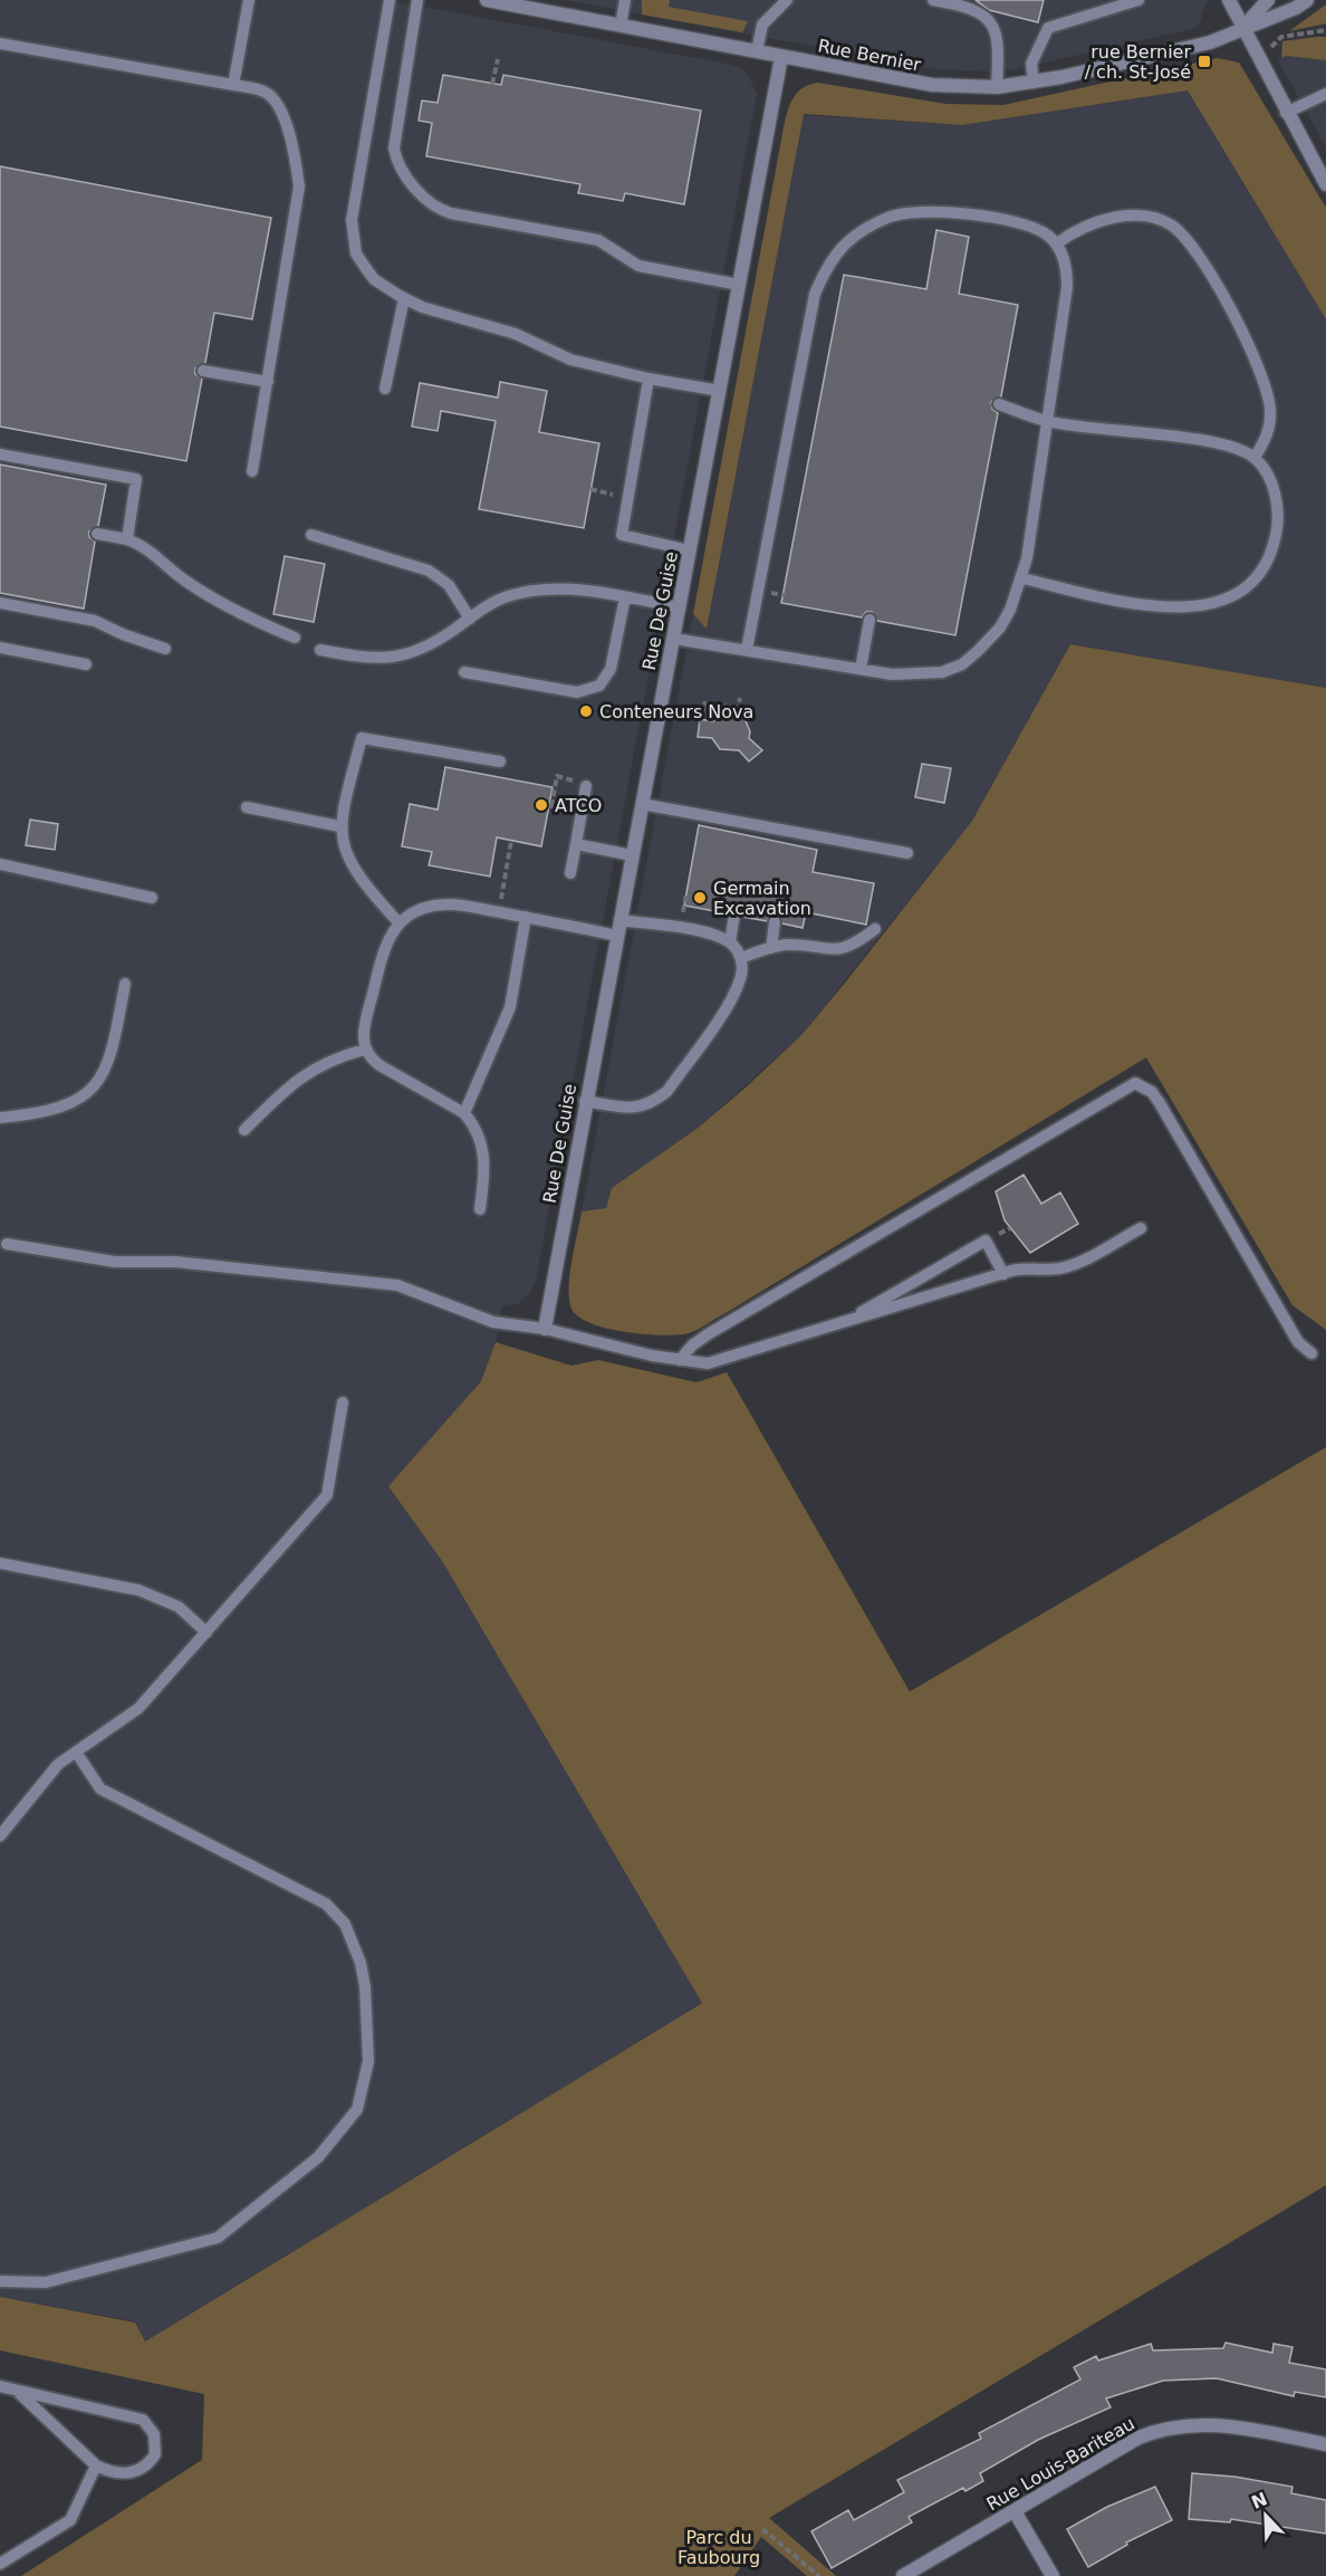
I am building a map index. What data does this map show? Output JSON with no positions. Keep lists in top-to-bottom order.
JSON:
{
  "streets": {
    "street": ["Rue Bernier", "Rue De Guise", "Rue Louis-Bariteau"]
  },
  "crossings": [
    ["Rue Bernier", "Rue De Guise"]
  ],
  "parks": ["Parc du Faubourg"],
  "places": {
    "transit": ["rue Bernier / ch. St-José"],
    "other": ["Conteneurs Nova", "ATCO", "Germain Excavation"]
  },
  "north": "top left"
}
